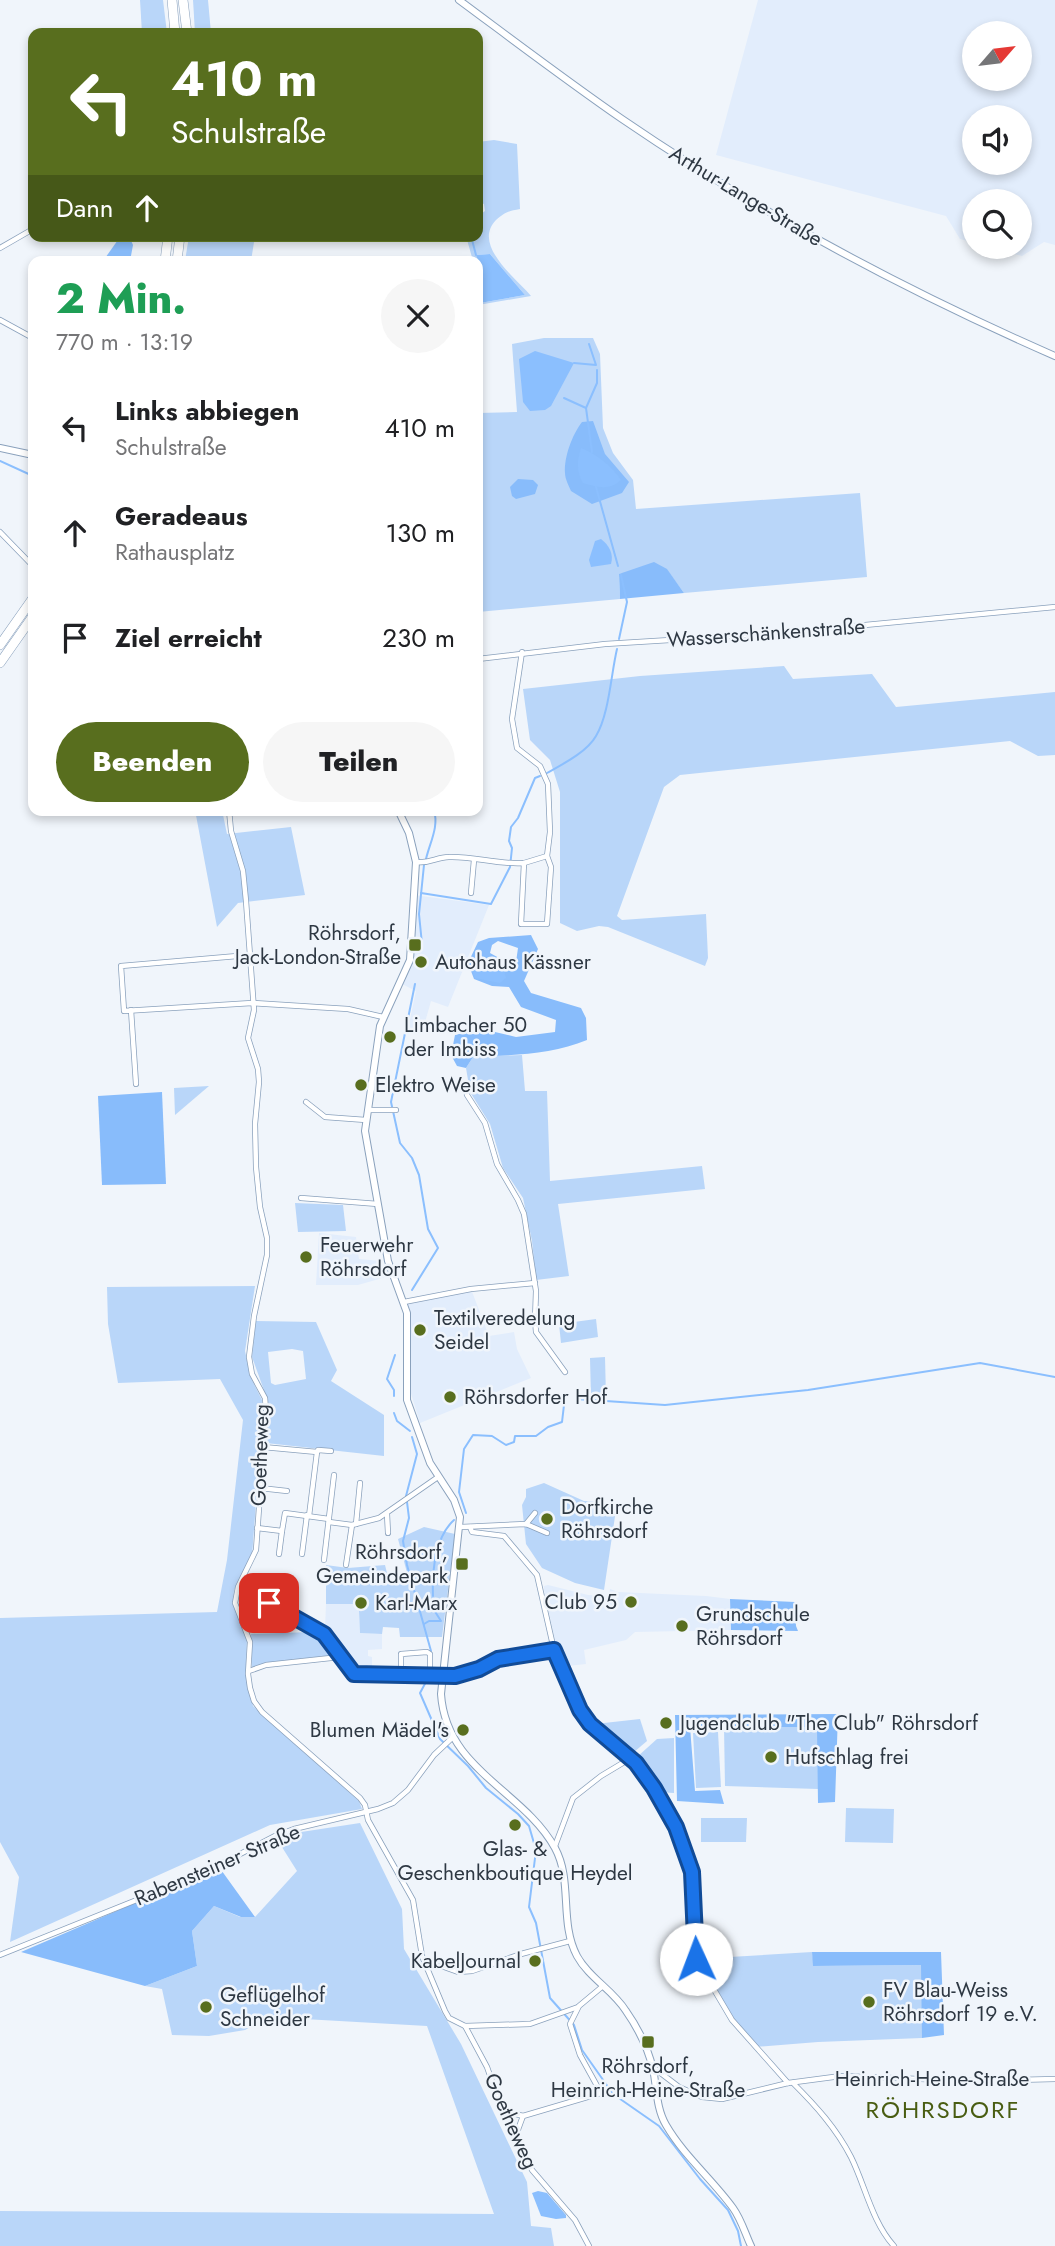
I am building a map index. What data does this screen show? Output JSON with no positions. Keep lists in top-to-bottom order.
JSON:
{
  "streets": {
    "street": [
      "Arthur-Lange-Straße",
      "Wasserschänkenstraße",
      "Goetheweg",
      "Rabensteiner Straße",
      "Heinrich-Heine-Straße"
    ]
  },
  "crossings": [
    ["Goetheweg", "Rabensteiner Straße"]
  ],
  "districts": ["RÖHRSDORF"],
  "places": {
    "transit": ["Röhrsdorf, Jack-London-Straße", "Röhrsdorf, Gemeindepark", "Röhrsdorf, Heinrich-Heine-Straße"],
    "other": [
      "Autohaus Kässner",
      "Limbacher 50 der Imbiss",
      "Elektro Weise",
      "Feuerwehr Röhrsdorf",
      "Textilveredelung Seidel",
      "Röhrsdorfer Hof",
      "Dorfkirche Röhrsdorf",
      "Club 95",
      "Karl-Marx",
      "Grundschule Röhrsdorf",
      "Jugendclub \"The Club\" Röhrsdorf",
      "Blumen Mädel's",
      "Hufschlag frei",
      "Glas- & Geschenkboutique Heydel",
      "KabelJournal",
      "FV Blau-Weiss Röhrsdorf 19 e.V.",
      "Geflügelhof Schneider"
    ]
  },
  "north": "top right",
  "page": {
    "turn": ["410 m", "Schulstraße"],
    "then": "Dann",
    "heading": ["2 Min.", "770 m · 13:19"],
    "list": [
      {
        "name": "Links abbiegen",
        "note": "Schulstraße",
        "value": "410 m"
      },
      {
        "name": "Geradeaus",
        "note": "Rathausplatz",
        "value": "130 m"
      },
      {
        "name": "Ziel erreicht",
        "value": "230 m"
      }
    ],
    "buttons": ["Beenden", "Teilen"]
  }
}
